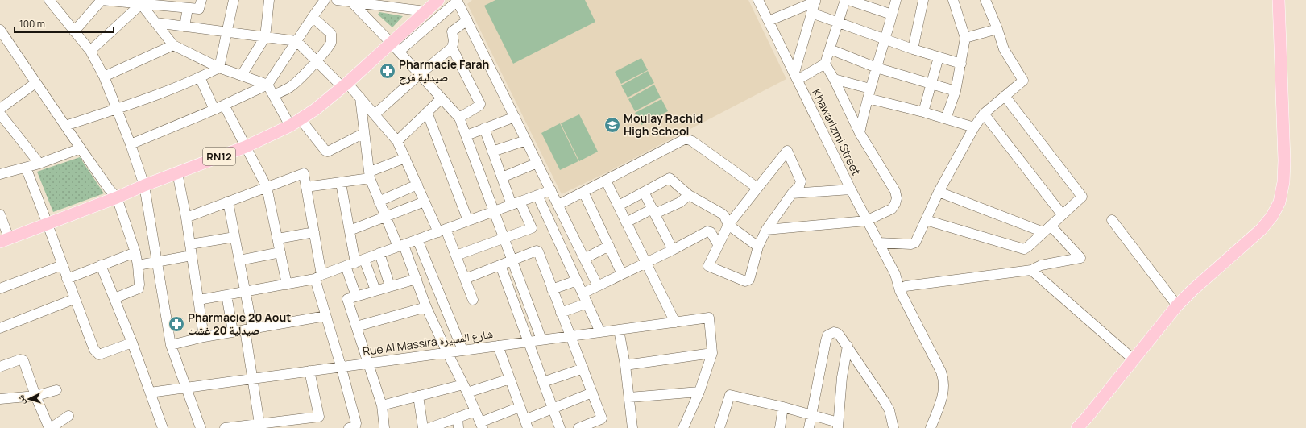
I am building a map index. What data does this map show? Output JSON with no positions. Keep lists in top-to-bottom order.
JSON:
{
  "streets": {
    "main road": ["RN12"],
    "street": ["Khawarizmi Street", "Rue Al Massira شارع المسيرة"]
  },
  "places": {
    "pharmacy": ["Pharmacie Farah صيدلية فرح", "Pharmacie 20 Aout صيدلية 20 غشت"],
    "school or university": ["Moulay Rachid High School"]
  },
  "scale_bar": "100 m",
  "north": "left"
}
